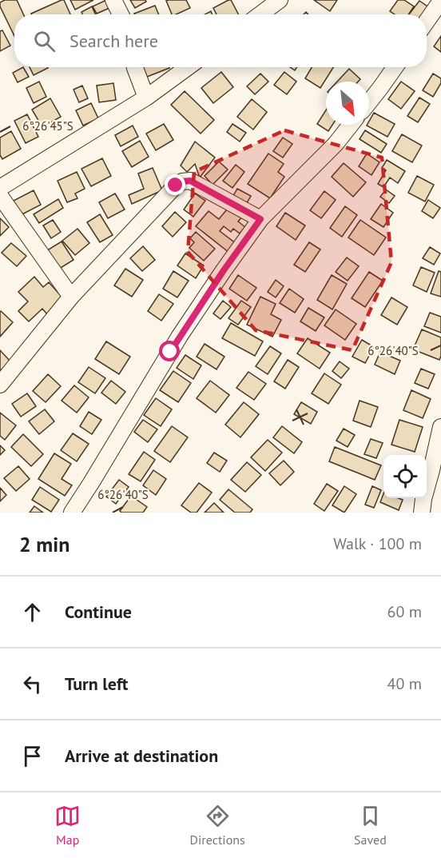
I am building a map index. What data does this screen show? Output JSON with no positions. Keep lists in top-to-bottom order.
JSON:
{
  "north": "bottom right",
  "page": {
    "search": "Search here",
    "heading": ["2 min", "Walk · 100 m"],
    "list": [
      ["Continue", "60 m"],
      ["Turn left", "40 m"],
      "Arrive at destination"
    ],
    "nav": ["Map", "Directions", "Saved"]
  },
  "coordinates": ["6°26'45\"S", "6°26'40\"S"]
}
